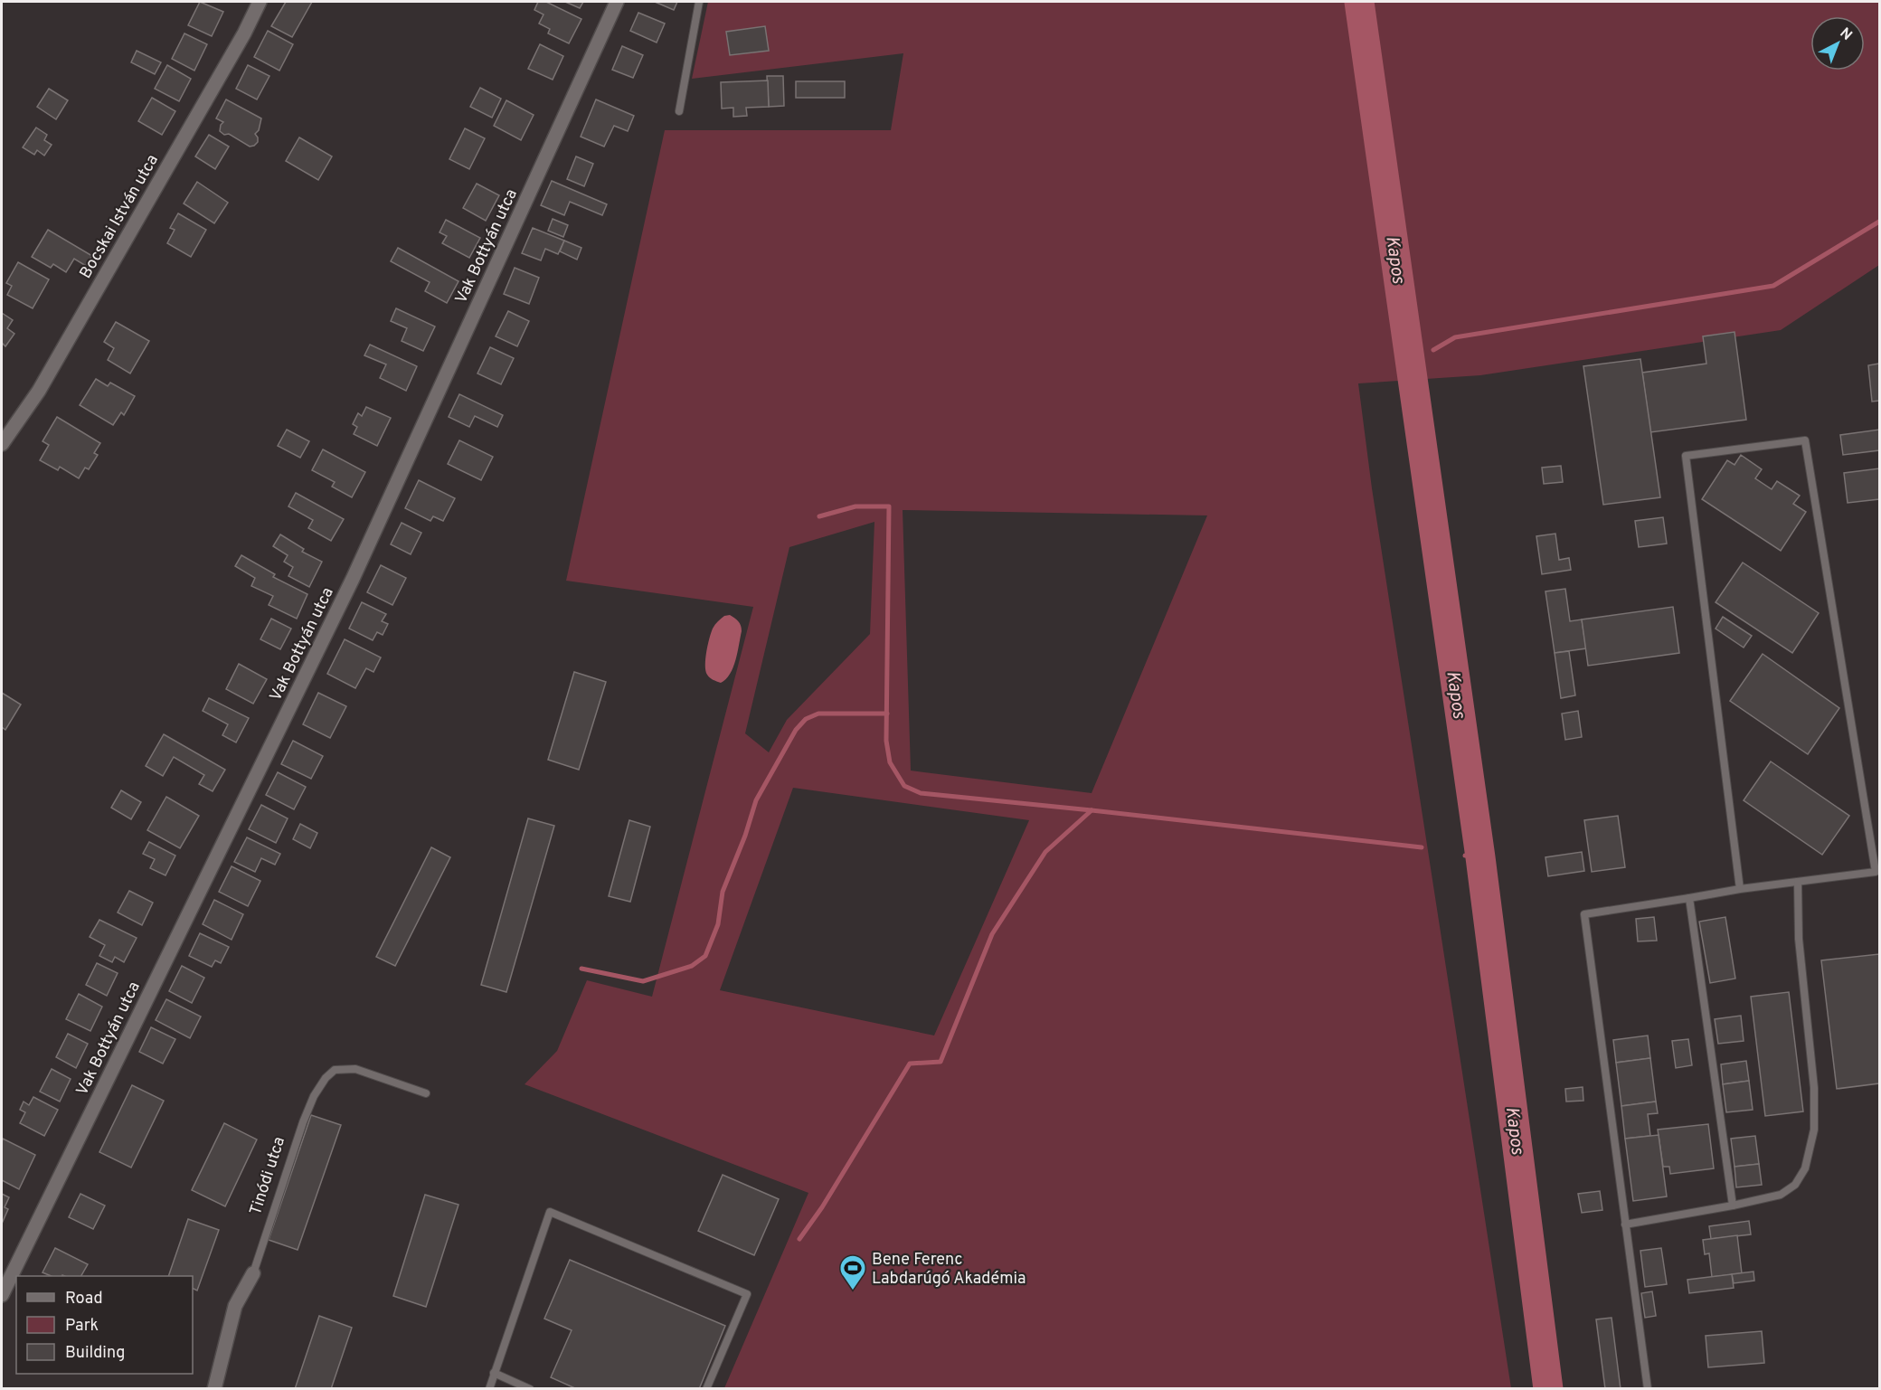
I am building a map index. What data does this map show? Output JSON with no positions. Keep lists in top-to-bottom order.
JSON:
{
  "streets": {
    "street": ["Bocskai István utca", "Vak Bottyán utca", "Tinódi utca"]
  },
  "water": ["Kapos"],
  "places": {
    "sports": ["Bene Ferenc Labdarúgó Akadémia"]
  },
  "legend": ["Road", "Park", "Building"],
  "north": "top right"
}
